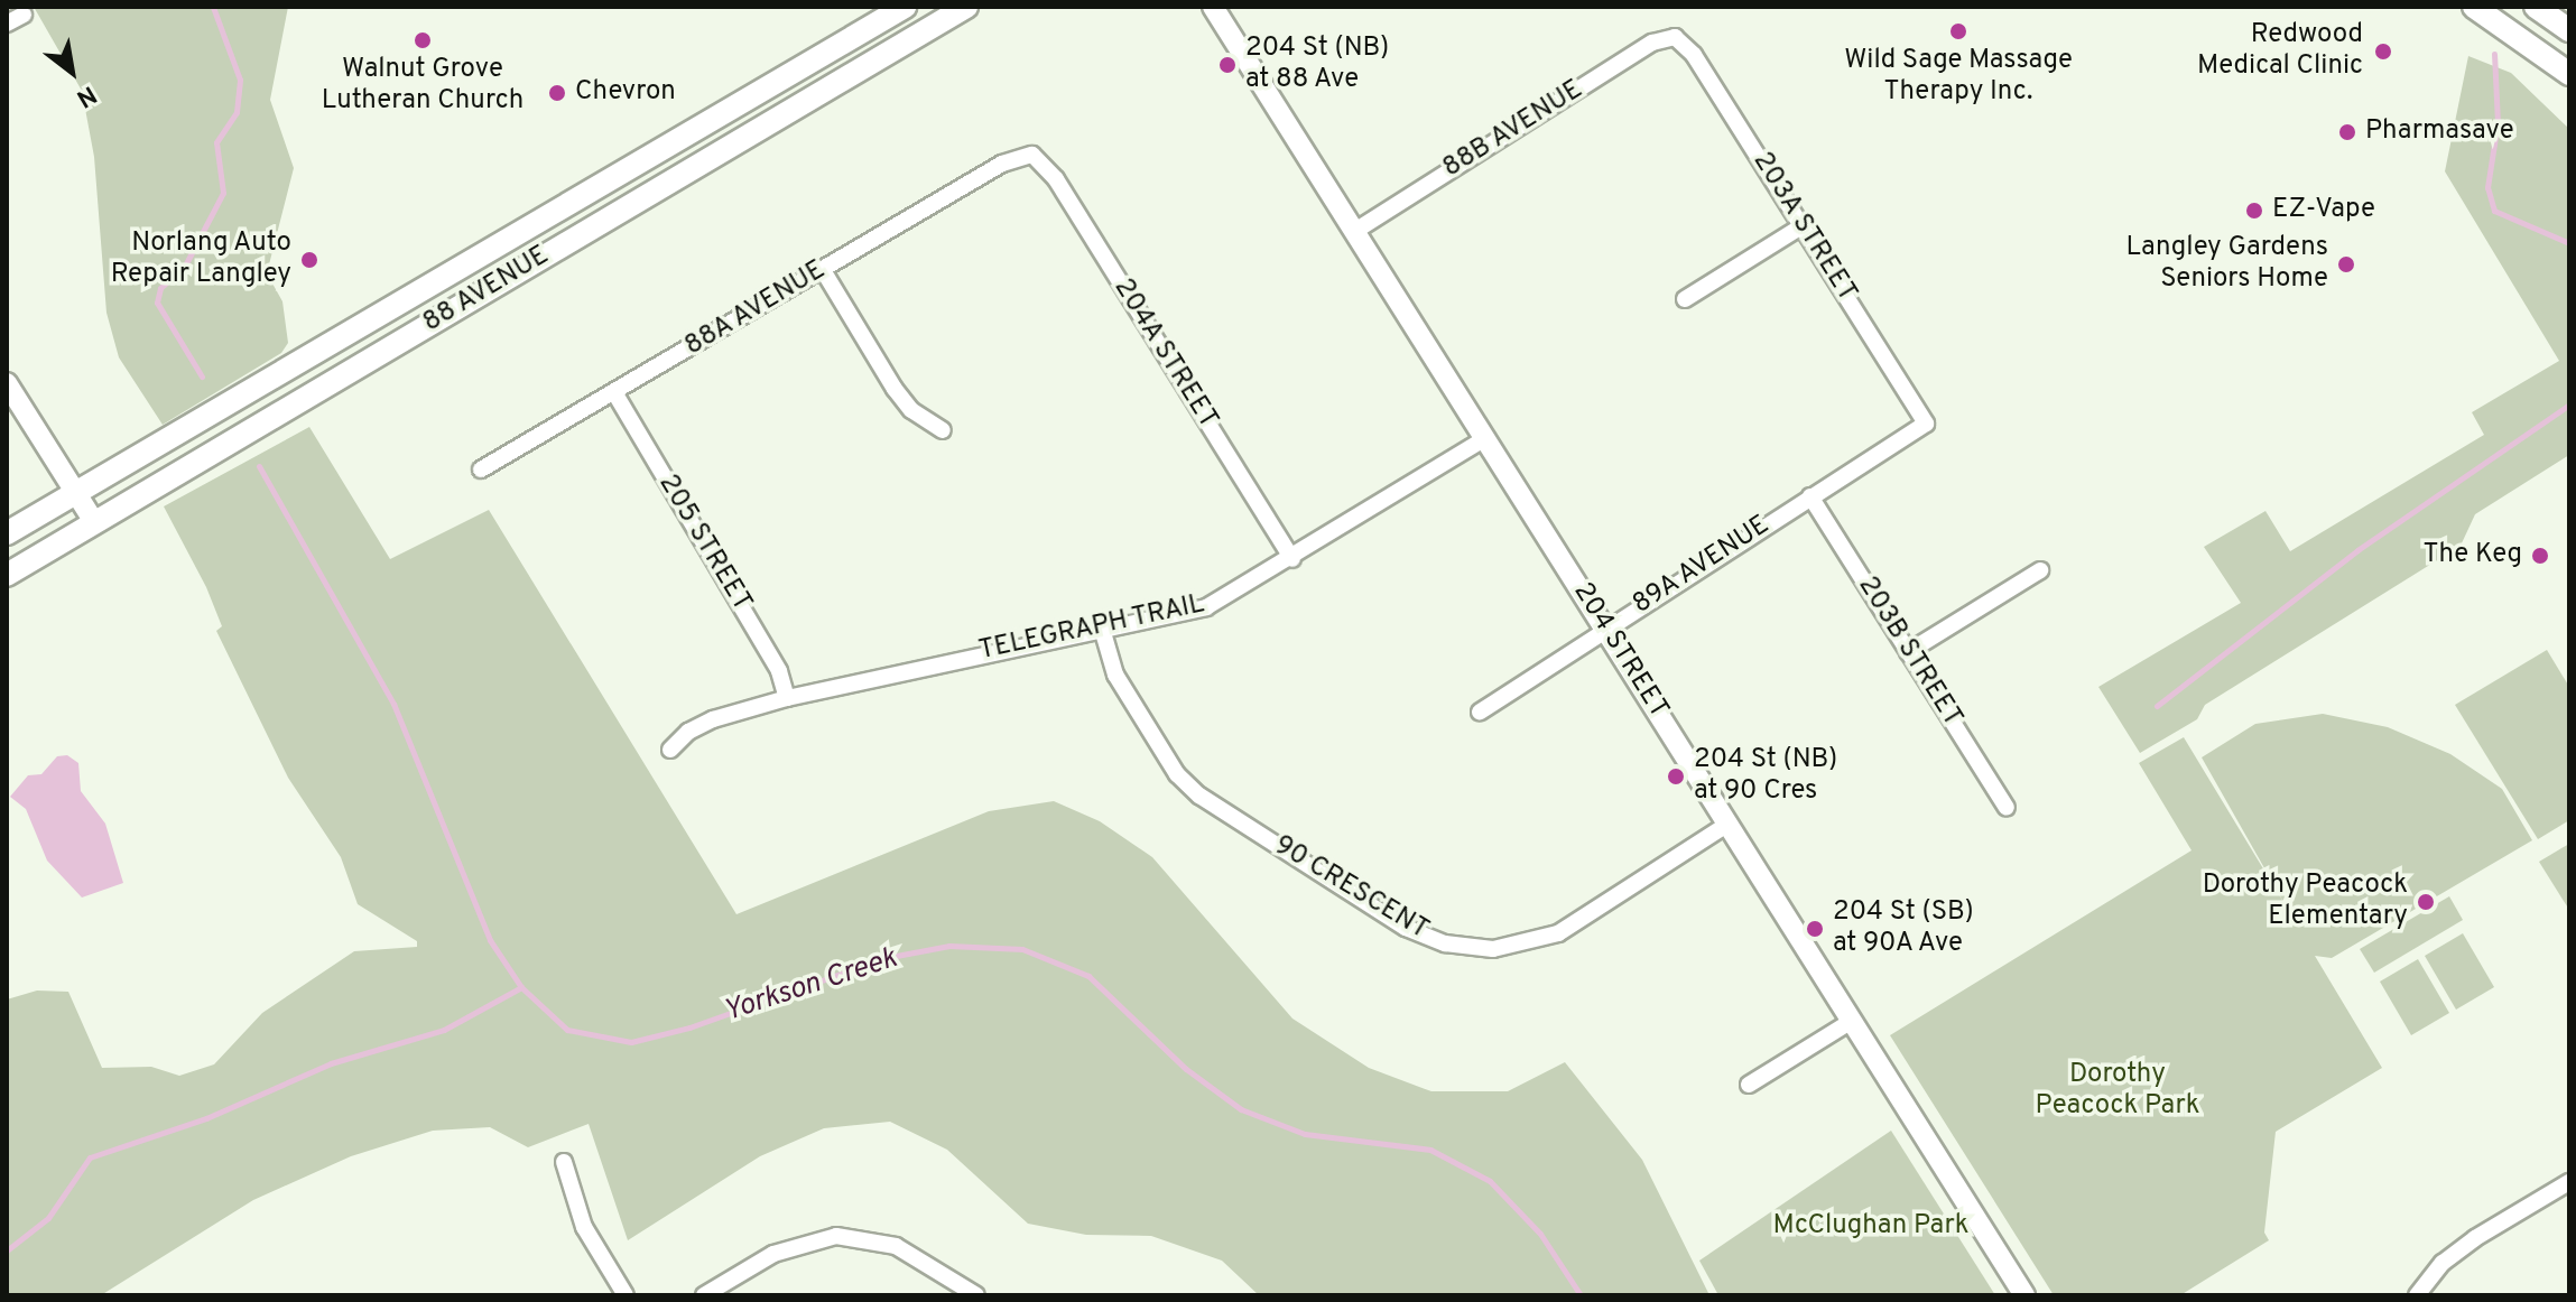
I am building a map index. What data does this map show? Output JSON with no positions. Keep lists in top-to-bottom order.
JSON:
{
  "streets": {
    "main road": ["88 AVENUE"],
    "street": [
      "88B AVENUE",
      "203A STREET",
      "88A AVENUE",
      "204A STREET",
      "205 STREET",
      "89A AVENUE",
      "TELEGRAPH TRAIL",
      "204 STREET",
      "203B STREET",
      "90 CRESCENT"
    ]
  },
  "crossings": [
    ["88B AVENUE", "203A STREET"],
    ["88B AVENUE", "204 STREET"],
    ["203A STREET", "89A AVENUE"],
    ["88A AVENUE", "204A STREET"],
    ["88A AVENUE", "205 STREET"],
    ["204A STREET", "TELEGRAPH TRAIL"],
    ["205 STREET", "TELEGRAPH TRAIL"],
    ["89A AVENUE", "204 STREET"],
    ["89A AVENUE", "203B STREET"],
    ["TELEGRAPH TRAIL", "204 STREET"],
    ["TELEGRAPH TRAIL", "90 CRESCENT"],
    ["204 STREET", "90 CRESCENT"]
  ],
  "water": ["Yorkson Creek"],
  "parks": ["Dorothy Peacock Park", "McClughan Park"],
  "places": [
    "Wild Sage Massage Therapy Inc.",
    "Walnut Grove Lutheran Church",
    "Redwood Medical Clinic",
    "204 St (NB) at 88 Ave",
    "Chevron",
    "Pharmasave",
    "EZ-Vape",
    "Norlang Auto Repair Langley",
    "Langley Gardens Seniors Home",
    "The Keg",
    "204 St (NB) at 90 Cres",
    "Dorothy Peacock Elementary",
    "204 St (SB) at 90A Ave"
  ],
  "north": "bottom right"
}
